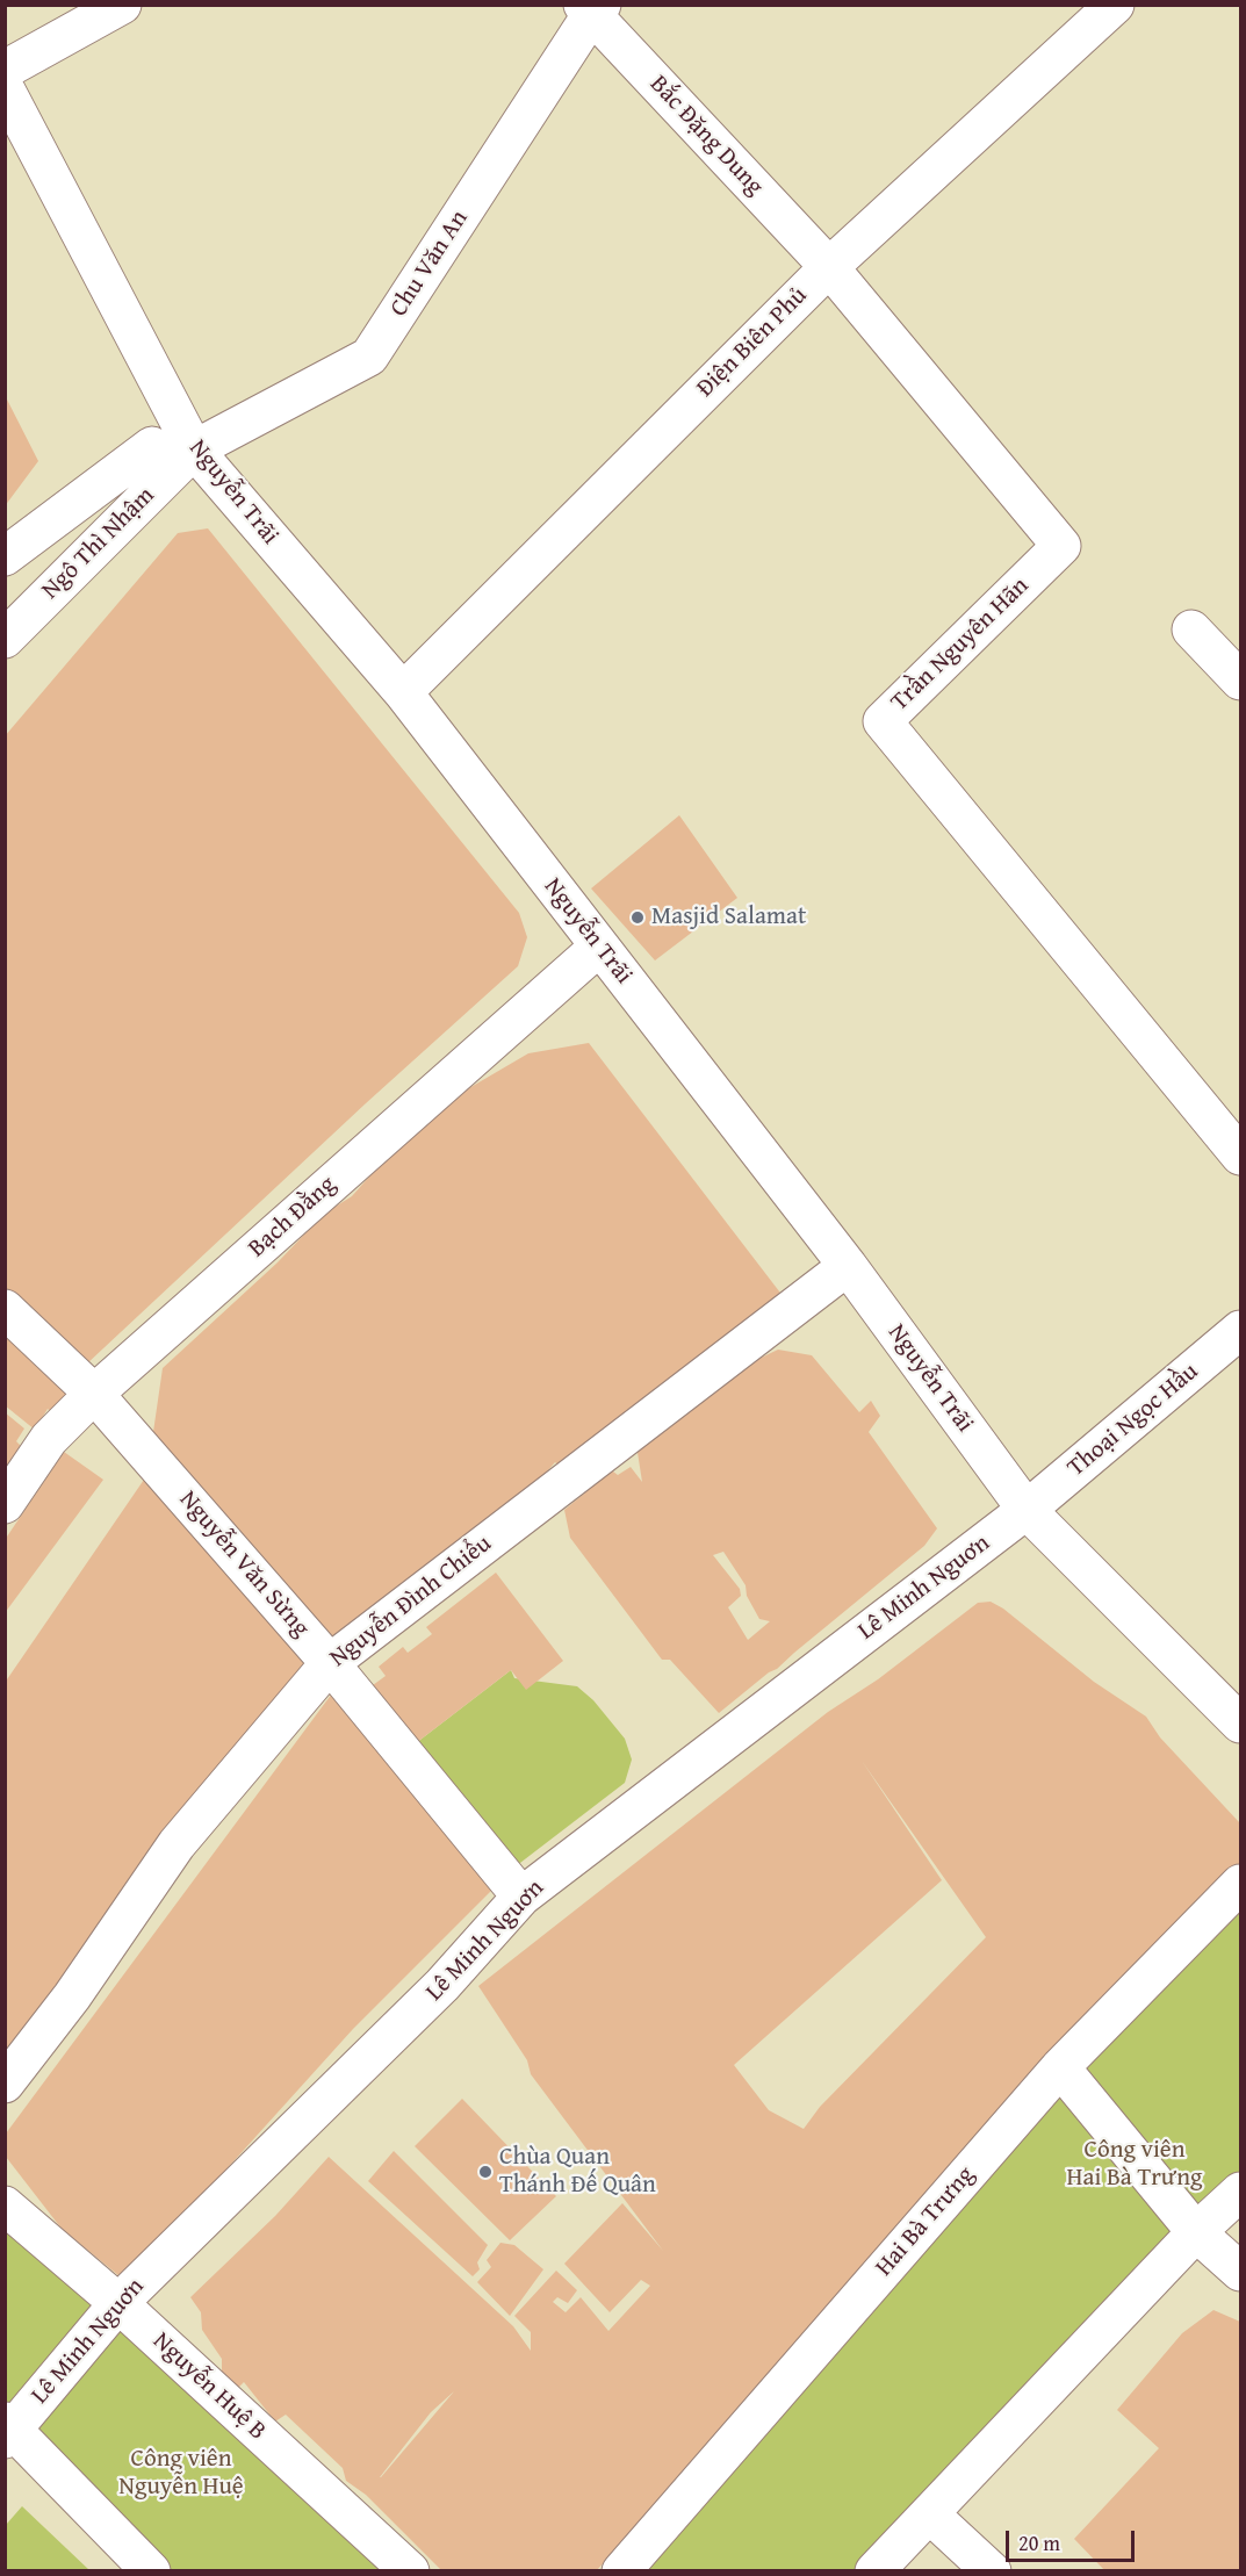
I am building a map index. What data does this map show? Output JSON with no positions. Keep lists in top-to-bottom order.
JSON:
{
  "streets": {
    "street": [
      "Bắc Đặng Dung",
      "Chu Văn An",
      "Điện Biên Phủ",
      "Nguyễn Trãi",
      "Ngô Thì Nhậm",
      "Trần Nguyên Hãn",
      "Bạch Đằng",
      "Thoại Ngọc Hầu",
      "Nguyễn Văn Sừng",
      "Lê Minh Nguơn",
      "Nguyễn Đình Chiểu",
      "Hai Bà Trưng",
      "Nguyễn Huệ B"
    ]
  },
  "crossings": [
    ["Bắc Đặng Dung", "Chu Văn An"],
    ["Bắc Đặng Dung", "Điện Biên Phủ"],
    ["Bắc Đặng Dung", "Trần Nguyên Hãn"],
    ["Chu Văn An", "Nguyễn Trãi"],
    ["Chu Văn An", "Ngô Thì Nhậm"],
    ["Điện Biên Phủ", "Nguyễn Trãi"],
    ["Điện Biên Phủ", "Trần Nguyên Hãn"],
    ["Nguyễn Trãi", "Ngô Thì Nhậm"],
    ["Nguyễn Trãi", "Bạch Đằng"],
    ["Nguyễn Trãi", "Thoại Ngọc Hầu"],
    ["Nguyễn Trãi", "Lê Minh Nguơn"],
    ["Nguyễn Trãi", "Nguyễn Đình Chiểu"],
    ["Bạch Đằng", "Nguyễn Văn Sừng"],
    ["Thoại Ngọc Hầu", "Lê Minh Nguơn"],
    ["Nguyễn Văn Sừng", "Lê Minh Nguơn"],
    ["Nguyễn Văn Sừng", "Nguyễn Đình Chiểu"],
    ["Lê Minh Nguơn", "Nguyễn Huệ B"]
  ],
  "parks": ["Công viên Hai Bà Trưng", "Công viên Nguyễn Huệ"],
  "places": ["Masjid Salamat", "Chùa Quan Thánh Đế Quân"],
  "scale_bar": "20 m"
}
